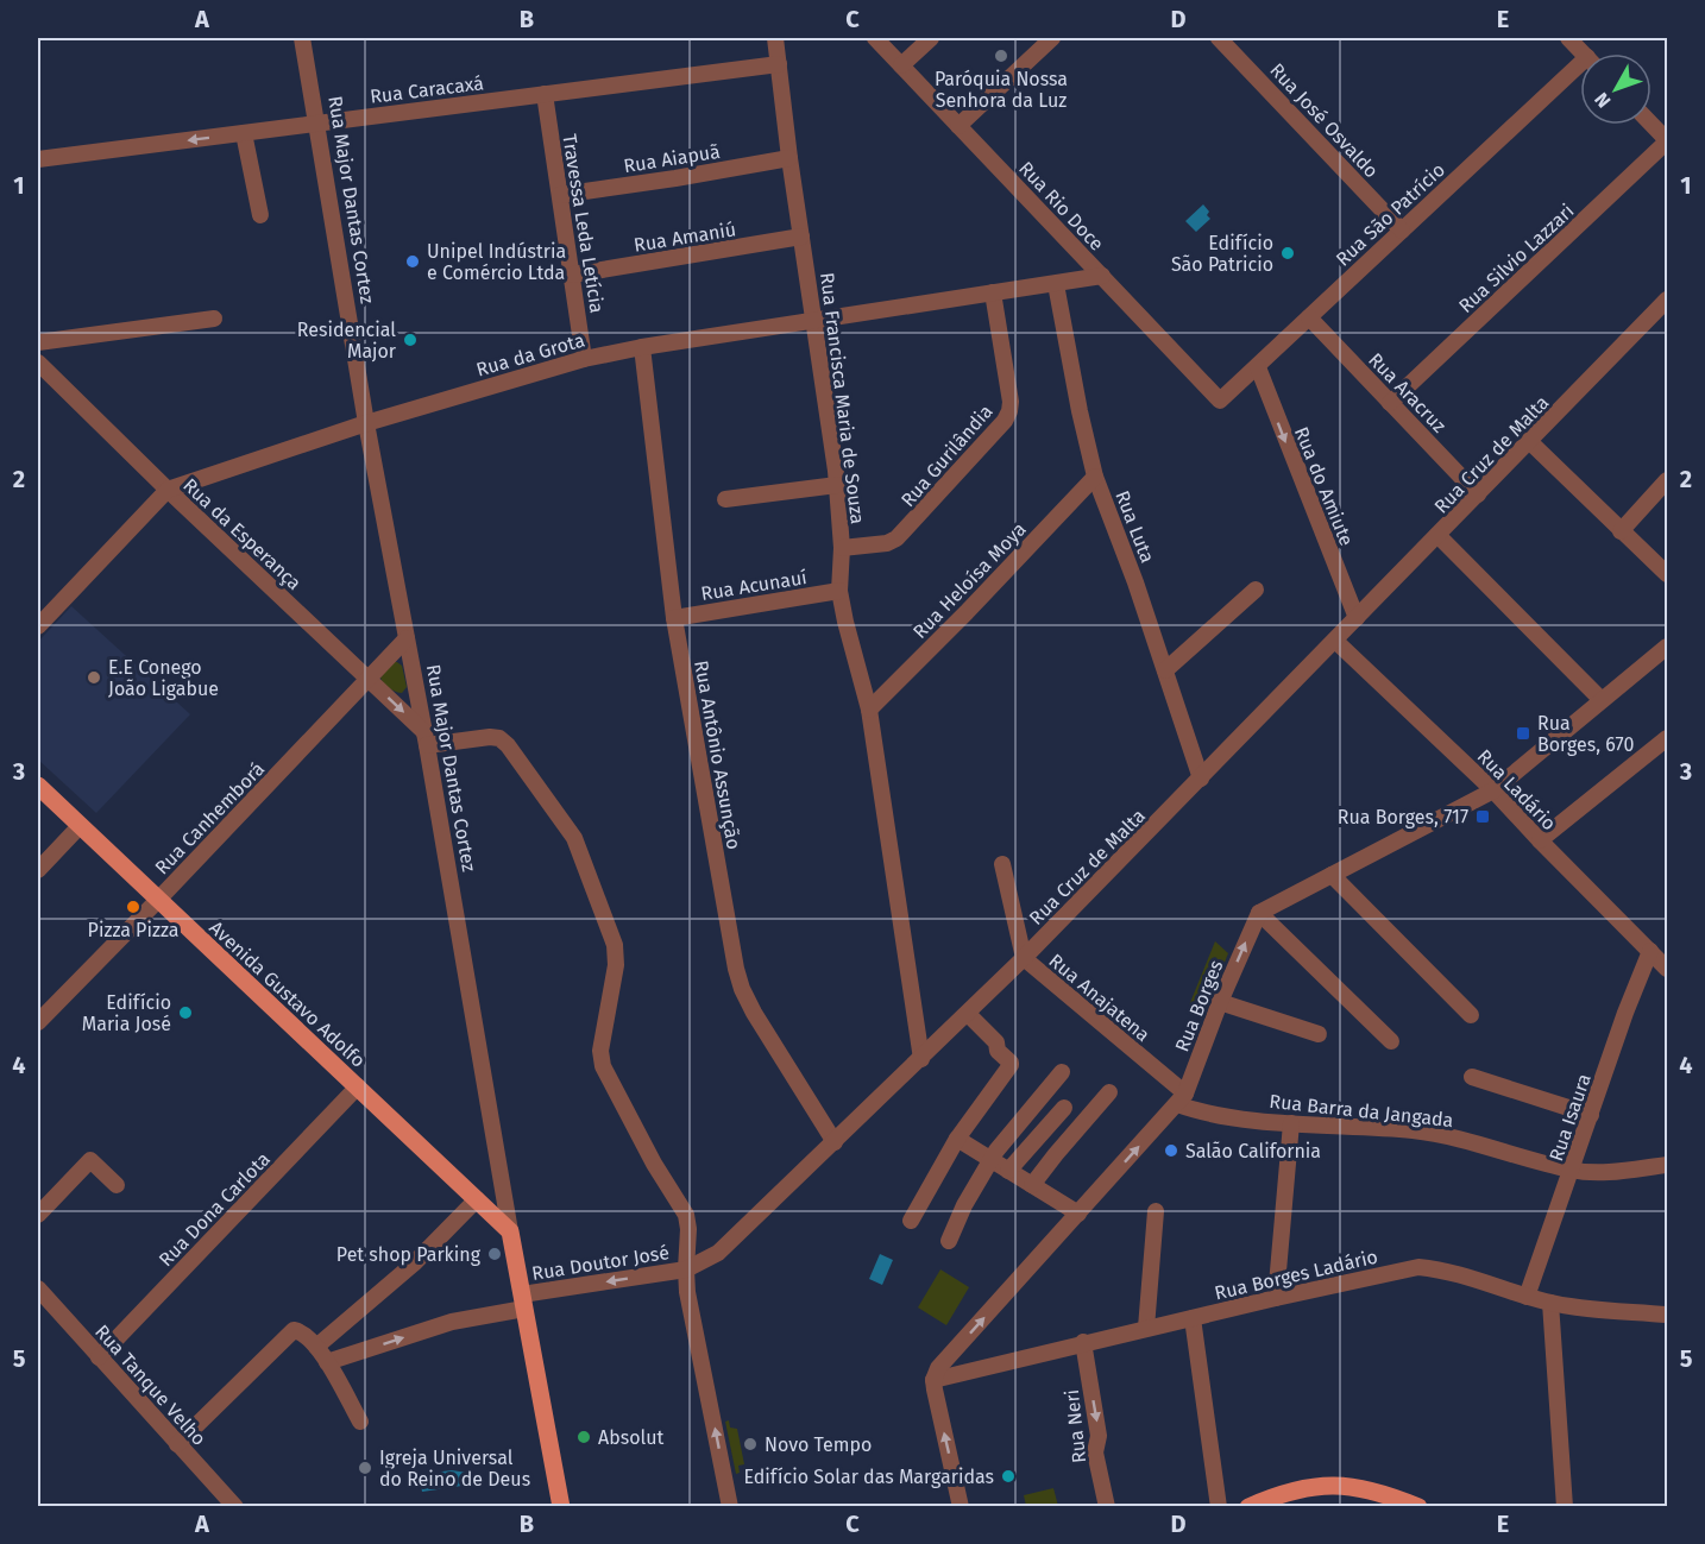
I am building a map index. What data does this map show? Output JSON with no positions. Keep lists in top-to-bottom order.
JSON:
{
  "streets": {
    "main road": ["Rua Major Dantas Cortez", "Avenida Gustavo Adolfo"],
    "street": [
      "Rua Caracaxá",
      "Rua José Osvaldo",
      "Rua Aiapuã",
      "Rua Rio Doce",
      "Rua São Patrício",
      "Travessa Leda Letícia",
      "Rua Amaniú",
      "Rua Silvio Lazzari",
      "Rua da Grota",
      "Rua Aracruz",
      "Rua Francisca Maria de Souza",
      "Rua Cruz de Malta",
      "Rua Gurilândia",
      "Rua do Amiute",
      "Rua Luta",
      "Rua da Esperança",
      "Rua Heloísa Moya",
      "Rua Acunauí",
      "Rua Antônio Assunção",
      "Rua Ladário",
      "Rua Canhemborá",
      "Rua Anajatena",
      "Rua Borges",
      "Rua Barra da Jangada",
      "Rua Isaura",
      "Rua Dona Carlota",
      "Rua Doutor José",
      "Rua Borges Ladário",
      "Rua Tanque Velho",
      "Rua Neri"
    ]
  },
  "crossings": [
    ["Rua Caracaxá", "Rua Major Dantas Cortez"],
    ["Rua Caracaxá", "Travessa Leda Letícia"],
    ["Rua Caracaxá", "Rua Francisca Maria de Souza"],
    ["Rua José Osvaldo", "Rua São Patrício"],
    ["Rua Aiapuã", "Travessa Leda Letícia"],
    ["Rua Aiapuã", "Rua Francisca Maria de Souza"],
    ["Rua Major Dantas Cortez", "Rua da Grota"],
    ["Rua Major Dantas Cortez", "Rua da Esperança"],
    ["Rua Major Dantas Cortez", "Rua Canhemborá"],
    ["Rua Major Dantas Cortez", "Avenida Gustavo Adolfo"],
    ["Rua Major Dantas Cortez", "Rua Doutor José"],
    ["Rua Rio Doce", "Rua São Patrício"],
    ["Rua Rio Doce", "Rua da Grota"],
    ["Rua São Patrício", "Rua Aracruz"],
    ["Rua São Patrício", "Rua do Amiute"],
    ["Travessa Leda Letícia", "Rua Amaniú"],
    ["Travessa Leda Letícia", "Rua da Grota"],
    ["Rua Amaniú", "Rua Francisca Maria de Souza"],
    ["Rua Silvio Lazzari", "Rua Aracruz"],
    ["Rua da Grota", "Rua Francisca Maria de Souza"],
    ["Rua da Grota", "Rua Gurilândia"],
    ["Rua da Grota", "Rua Luta"],
    ["Rua da Grota", "Rua da Esperança"],
    ["Rua da Grota", "Rua Antônio Assunção"],
    ["Rua Aracruz", "Rua Cruz de Malta"],
    ["Rua Francisca Maria de Souza", "Rua Cruz de Malta"],
    ["Rua Francisca Maria de Souza", "Rua Gurilândia"],
    ["Rua Francisca Maria de Souza", "Rua Heloísa Moya"],
    ["Rua Francisca Maria de Souza", "Rua Acunauí"],
    ["Rua Cruz de Malta", "Rua do Amiute"],
    ["Rua Cruz de Malta", "Rua Luta"],
    ["Rua Cruz de Malta", "Rua Antônio Assunção"],
    ["Rua Cruz de Malta", "Rua Ladário"],
    ["Rua Cruz de Malta", "Rua Anajatena"],
    ["Rua Cruz de Malta", "Rua Doutor José"],
    ["Rua Luta", "Rua Heloísa Moya"],
    ["Rua da Esperança", "Rua Canhemborá"],
    ["Rua Acunauí", "Rua Antônio Assunção"],
    ["Rua Ladário", "Rua Isaura"],
    ["Rua Canhemborá", "Avenida Gustavo Adolfo"],
    ["Avenida Gustavo Adolfo", "Rua Dona Carlota"],
    ["Rua Anajatena", "Rua Borges"],
    ["Rua Anajatena", "Rua Barra da Jangada"],
    ["Rua Borges", "Rua Barra da Jangada"],
    ["Rua Borges", "Rua Borges Ladário"],
    ["Rua Barra da Jangada", "Rua Isaura"],
    ["Rua Isaura", "Rua Borges Ladário"],
    ["Rua Dona Carlota", "Rua Tanque Velho"],
    ["Rua Borges Ladário", "Rua Neri"]
  ],
  "one_way": ["Rua do Amiute"],
  "places": {
    "other": [
      "Paróquia Nossa Senhora da Luz",
      "Edifício São Patricio",
      "Unipel Indústria e Comércio Ltda",
      "Residencial Major",
      "E.E Conego João Ligabue",
      "Pizza Pizza",
      "Edifício Maria José",
      "Salão California",
      "Pet shop Parking",
      "Absolut",
      "Novo Tempo",
      "Igreja Universal do Reino de Deus",
      "Edifício Solar das Margaridas"
    ],
    "transit": ["Rua Borges, 670", "Rua Borges, 717"]
  },
  "north": "bottom left",
  "grid": {
    "columns": [
      "A",
      "B",
      "C",
      "D",
      "E"
    ],
    "rows": [
      "1",
      "2",
      "3",
      "4",
      "5"
    ]
  }
}
